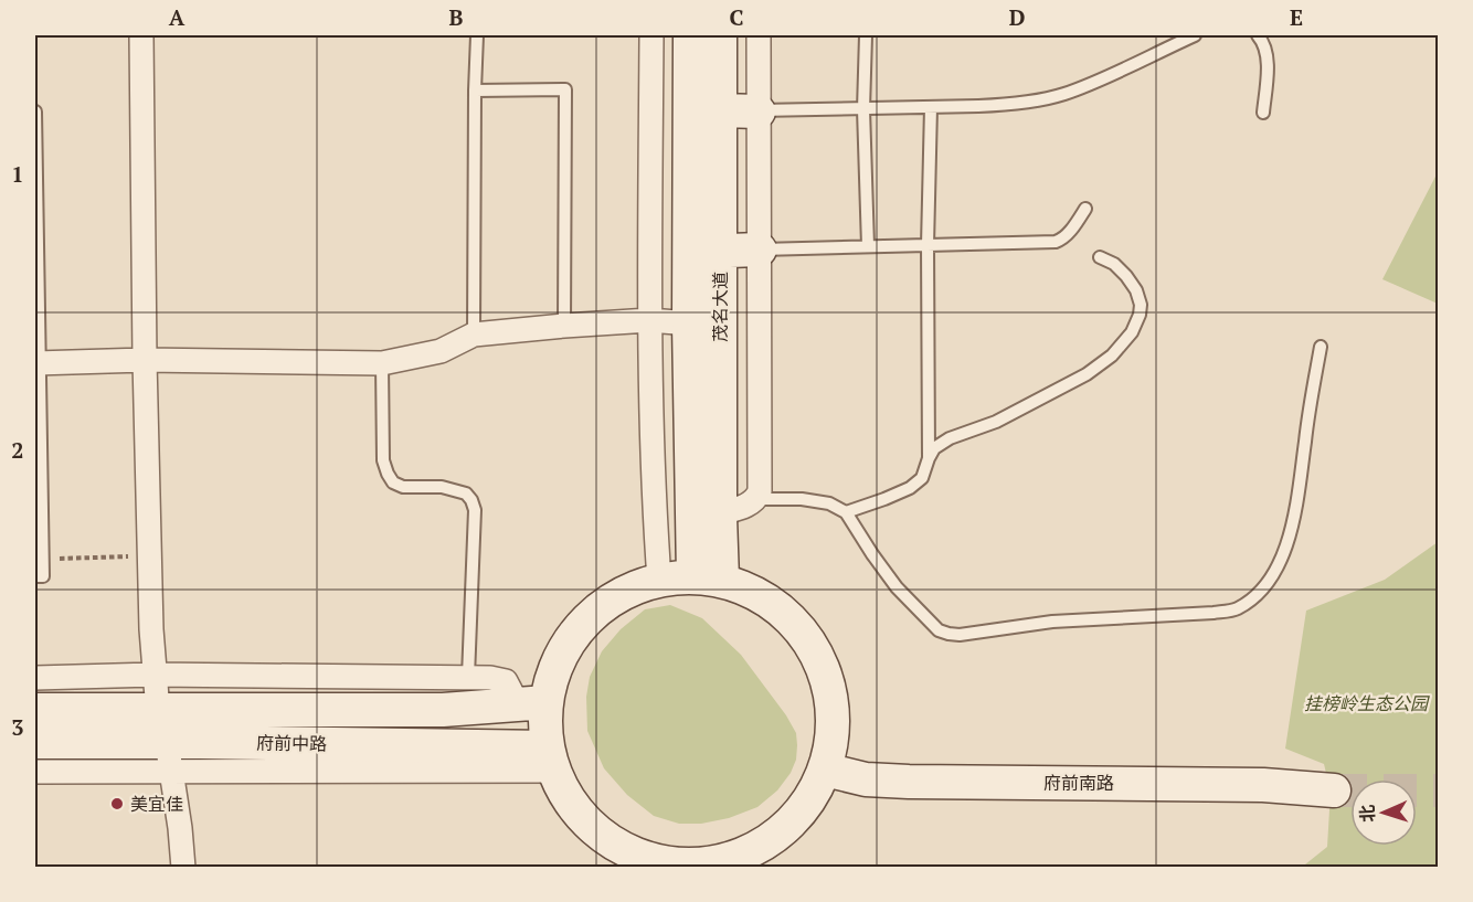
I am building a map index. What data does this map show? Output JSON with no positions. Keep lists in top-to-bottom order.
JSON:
{
  "streets": {
    "main road": ["茂名大道", "府前中路", "府前南路"]
  },
  "parks": ["挂榜岭生态公园"],
  "places": ["美宜佳"],
  "north": "left",
  "grid": {
    "columns": [
      "A",
      "B",
      "C",
      "D",
      "E"
    ],
    "rows": ["1", "2", "3"]
  }
}
